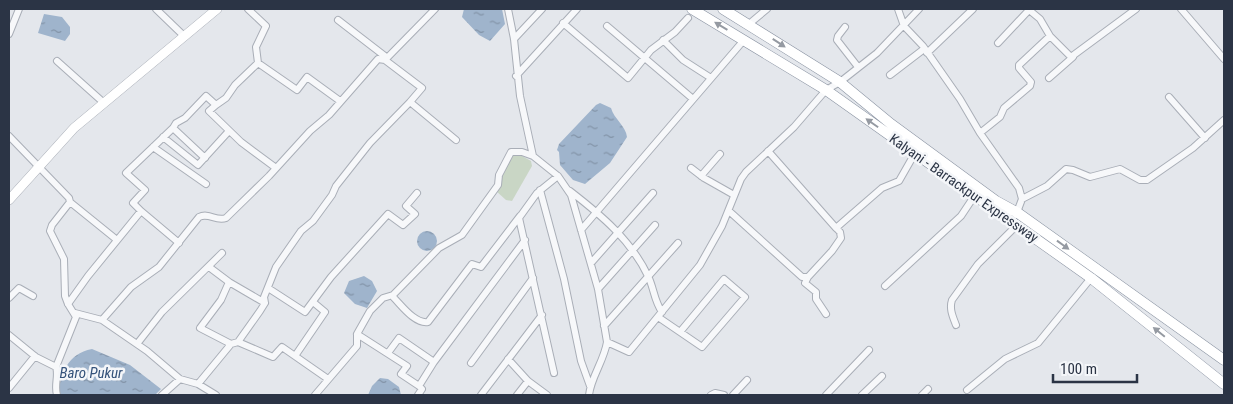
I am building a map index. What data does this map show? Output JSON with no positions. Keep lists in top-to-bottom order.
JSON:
{
  "streets": {
    "highway": ["Kalyani - Barrackpur Expressway"]
  },
  "water": ["Baro Pukur"],
  "scale_bar": "100 m"
}
